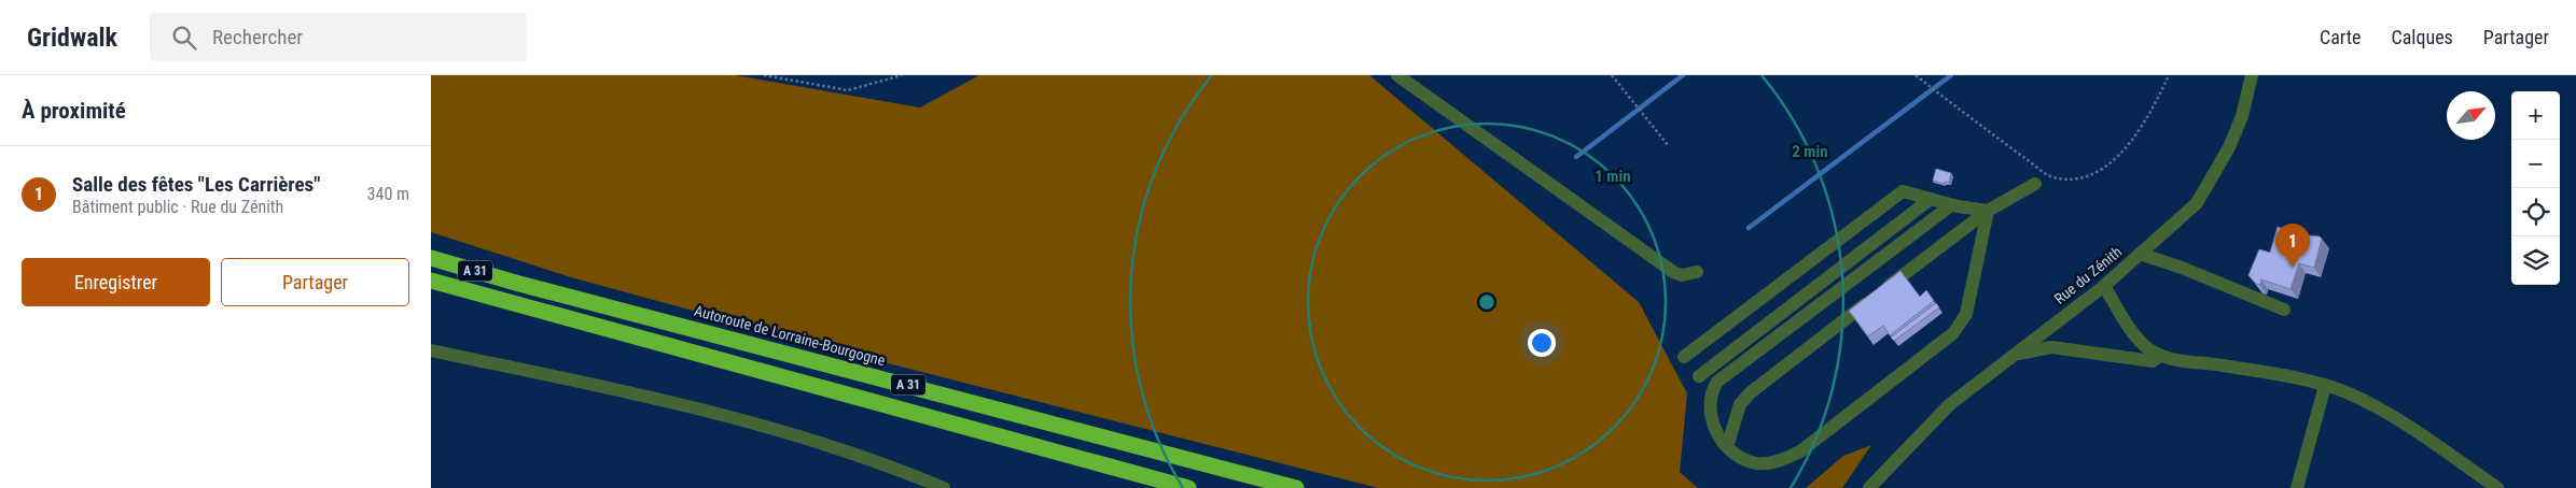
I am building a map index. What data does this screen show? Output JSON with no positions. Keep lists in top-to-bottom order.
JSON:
{
  "streets": {
    "highway": ["A 31", "Autoroute de Lorraine-Bourgogne"],
    "street": ["Rue du Zénith"]
  },
  "north": "top right",
  "page": {
    "header": "Gridwalk",
    "search": "Rechercher",
    "nav": ["Carte", "Calques", "Partager"],
    "heading": "À proximité",
    "map_buttons": ["+", "−"],
    "list": [
      {
        "mark": "1",
        "name": "Salle des fêtes \"Les Carrières\"",
        "note": "Bâtiment public · Rue du Zénith",
        "value": "340 m"
      }
    ],
    "pins": "1",
    "buttons": ["Enregistrer", "Partager"]
  },
  "rings": ["2 min", "1 min"]
}
